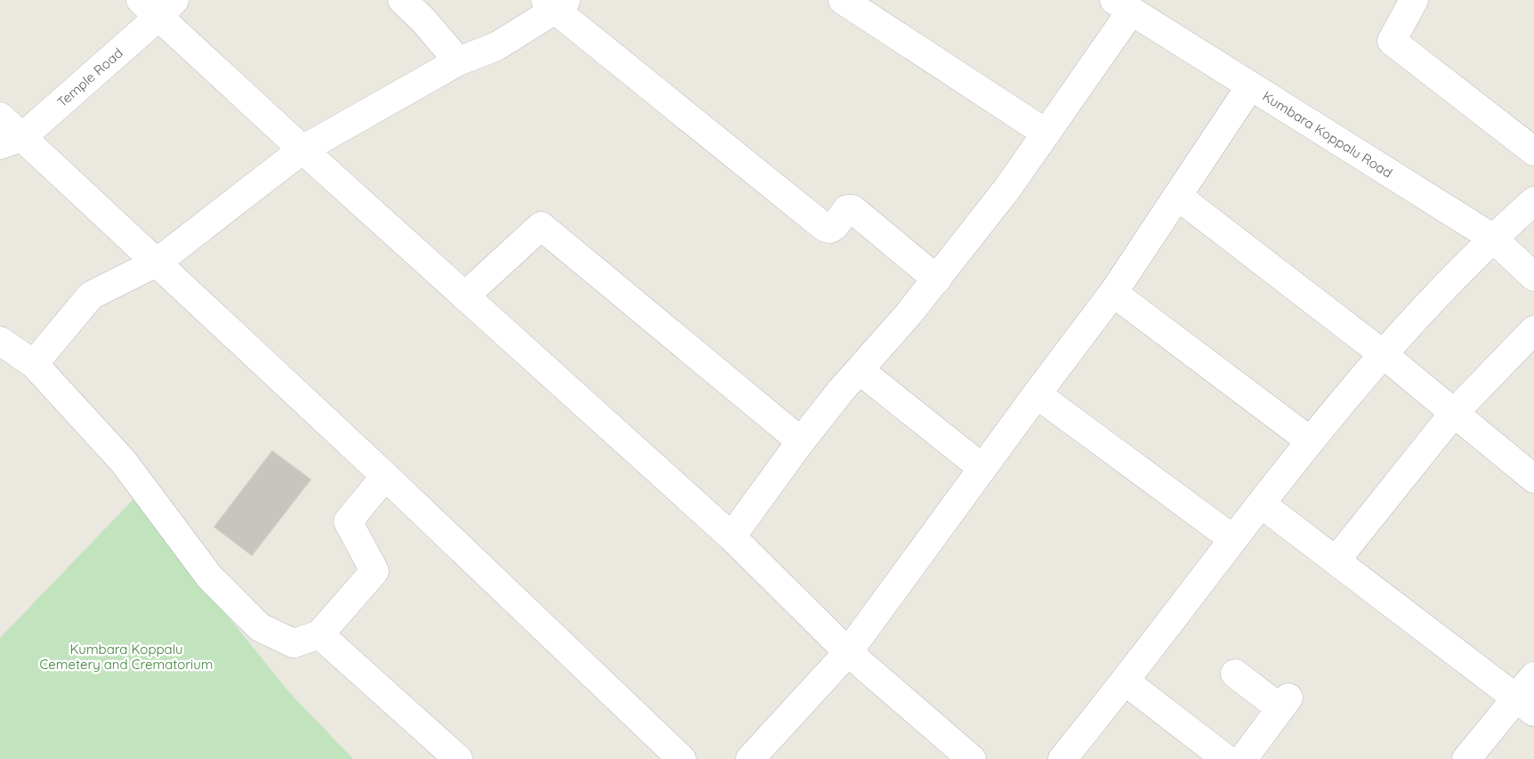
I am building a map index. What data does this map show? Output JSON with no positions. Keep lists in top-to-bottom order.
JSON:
{
  "streets": {
    "street": ["Temple Road", "Kumbara Koppalu Road"]
  },
  "parks": ["Kumbara Koppalu Cemetery and Crematorium"]
}
